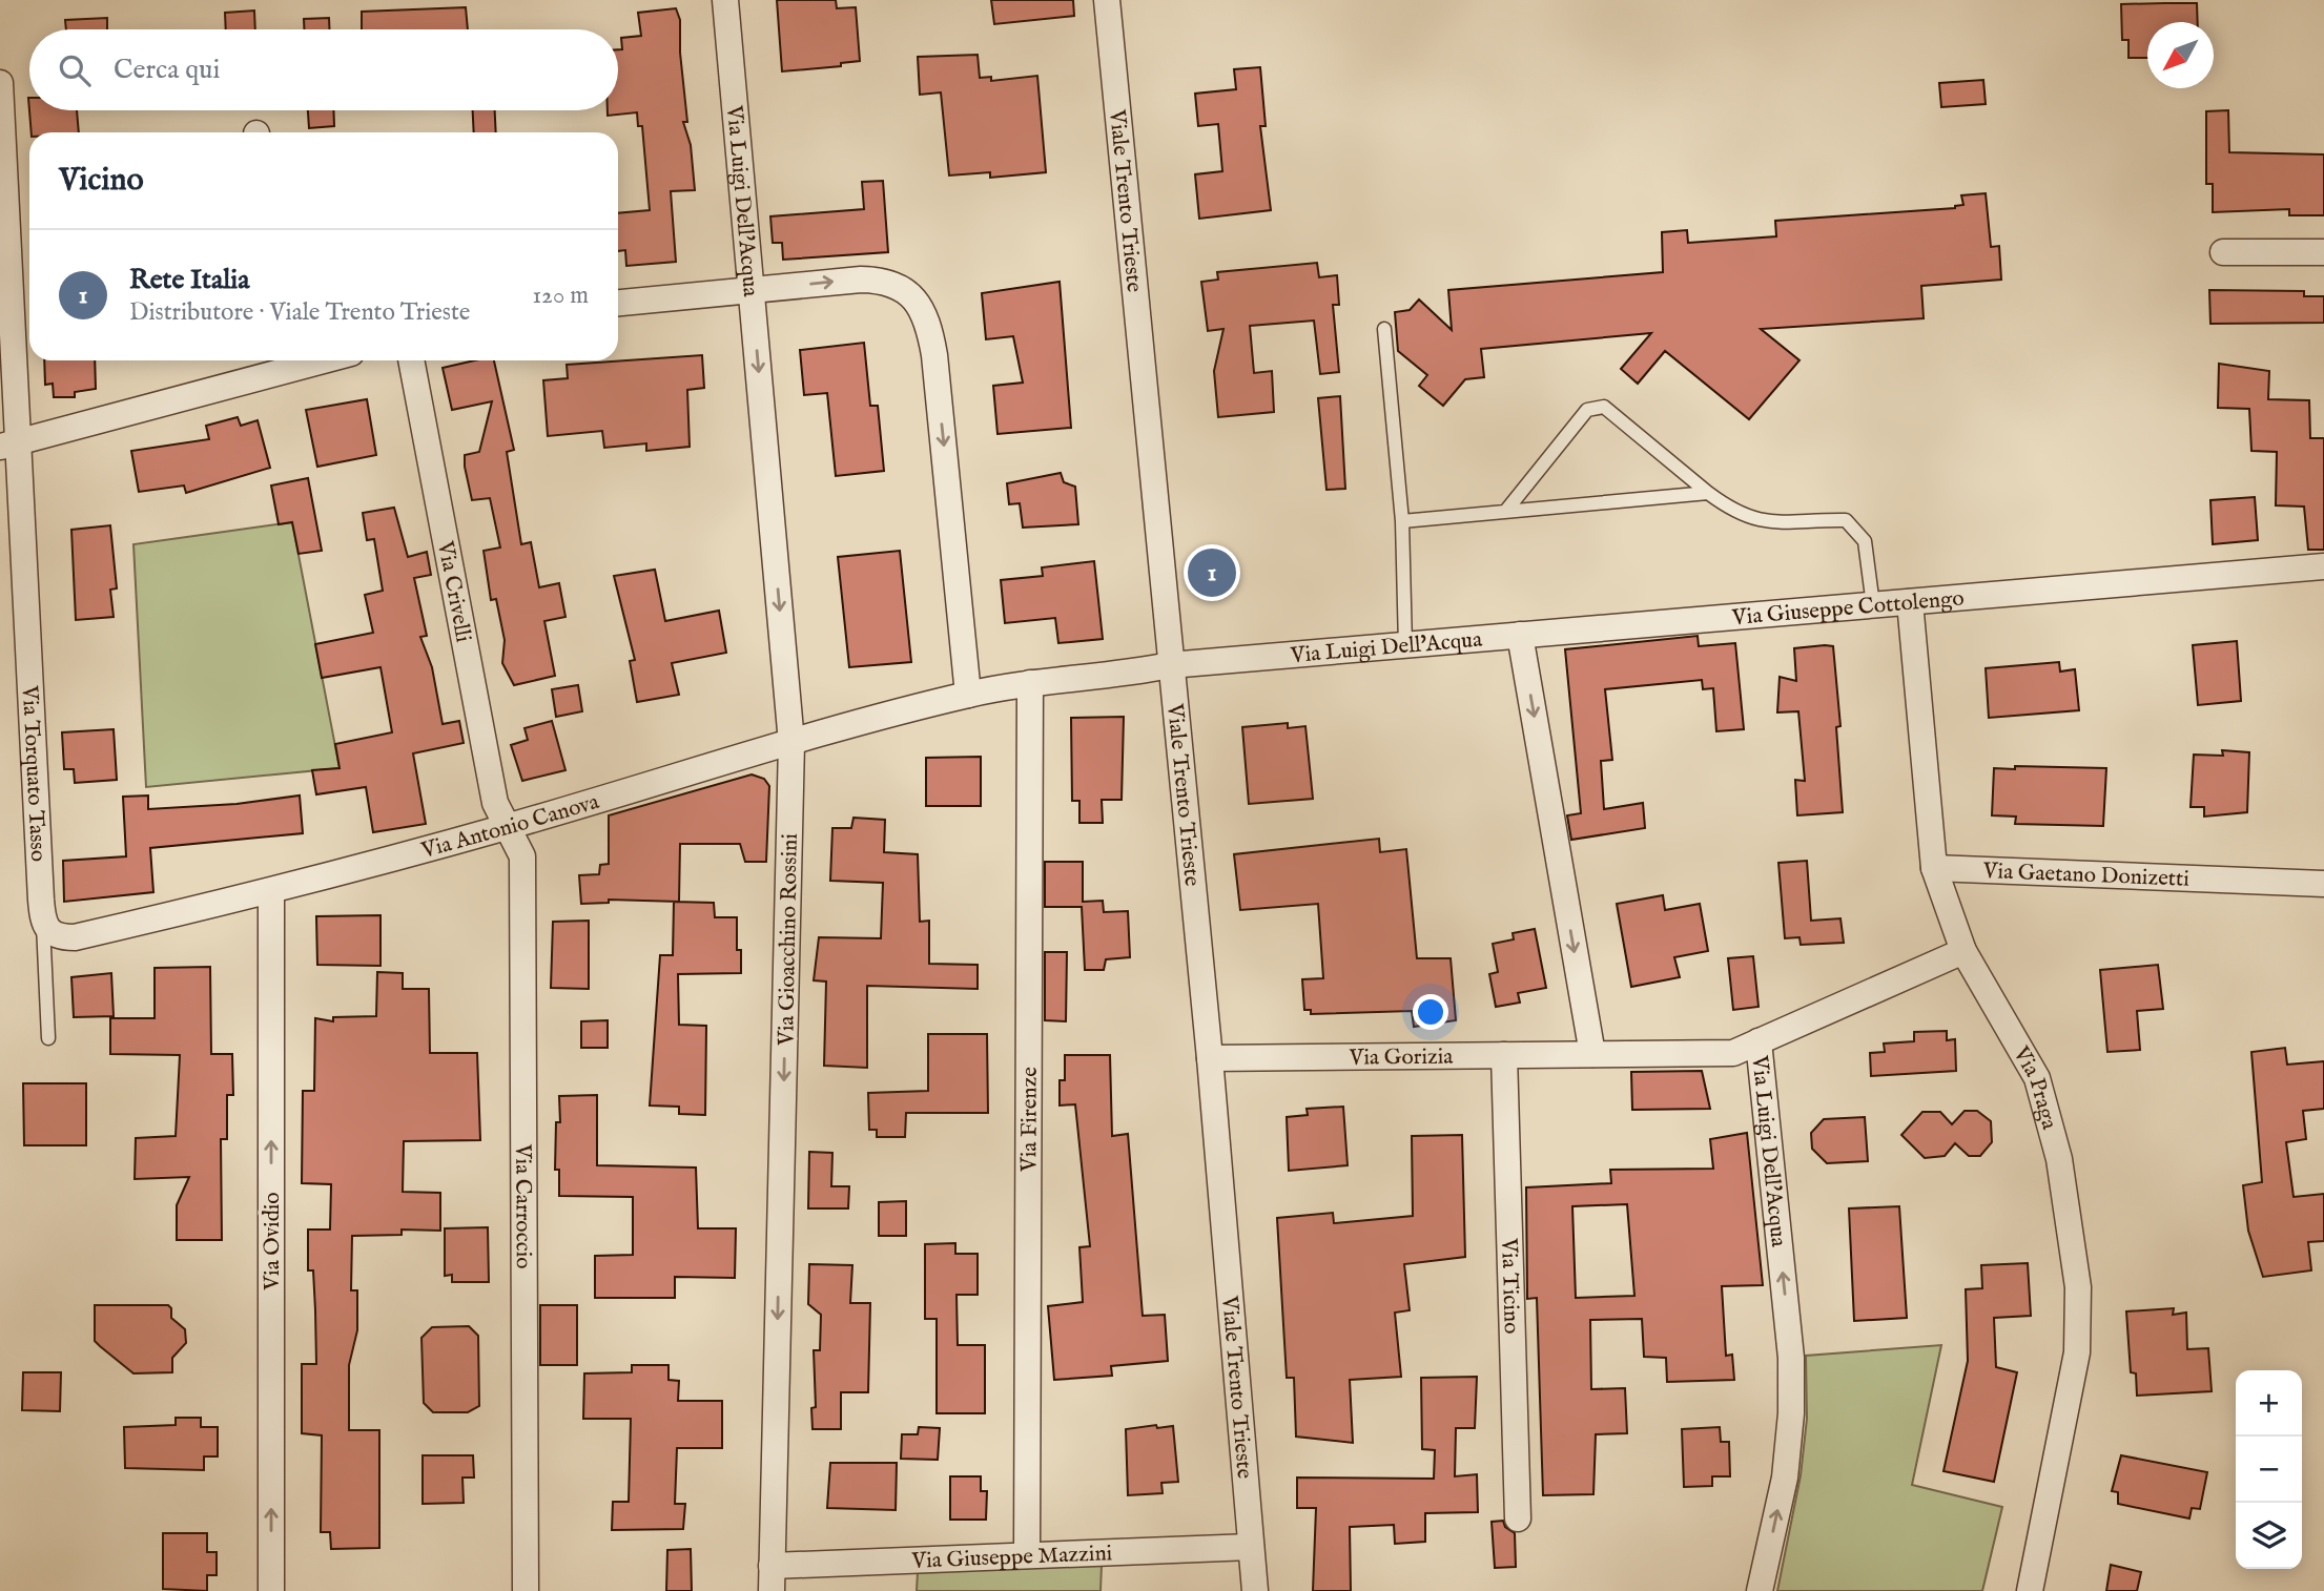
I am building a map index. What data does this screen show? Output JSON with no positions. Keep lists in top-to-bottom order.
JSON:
{
  "streets": {
    "street": [
      "Via Luigi Dell'Acqua",
      "Viale Trento Trieste",
      "Via Crivelli",
      "Via Giuseppe Cottolengo",
      "Via Torquato Tasso",
      "Via Antonio Canova",
      "Via Gaetano Donizetti",
      "Via Gioacchino Rossini",
      "Via Gorizia",
      "Via Praga",
      "Via Firenze",
      "Via Carroccio",
      "Via Ovidio",
      "Via Ticino",
      "Via Giuseppe Mazzini"
    ]
  },
  "crossings": [
    ["Via Luigi Dell'Acqua", "Viale Trento Trieste"],
    ["Via Luigi Dell'Acqua", "Via Giuseppe Cottolengo"],
    ["Via Luigi Dell'Acqua", "Via Antonio Canova"],
    ["Via Luigi Dell'Acqua", "Via Gioacchino Rossini"],
    ["Via Luigi Dell'Acqua", "Via Gorizia"],
    ["Via Luigi Dell'Acqua", "Via Firenze"],
    ["Viale Trento Trieste", "Via Gorizia"],
    ["Viale Trento Trieste", "Via Giuseppe Mazzini"],
    ["Via Crivelli", "Via Antonio Canova"],
    ["Via Crivelli", "Via Carroccio"],
    ["Via Giuseppe Cottolengo", "Via Praga"],
    ["Via Torquato Tasso", "Via Antonio Canova"],
    ["Via Antonio Canova", "Via Gioacchino Rossini"],
    ["Via Antonio Canova", "Via Carroccio"],
    ["Via Antonio Canova", "Via Ovidio"],
    ["Via Gaetano Donizetti", "Via Praga"],
    ["Via Gioacchino Rossini", "Via Giuseppe Mazzini"],
    ["Via Gorizia", "Via Ticino"],
    ["Via Firenze", "Via Giuseppe Mazzini"]
  ],
  "one_way": ["Via Gioacchino Rossini", "Via Ovidio"],
  "north": "bottom left",
  "page": {
    "search": "Cerca qui",
    "heading": "Vicino",
    "list": [
      {
        "mark": "1",
        "name": "Rete Italia",
        "note": "Distributore · Viale Trento Trieste",
        "value": "120 m"
      }
    ],
    "pins": "1",
    "map_buttons": ["+", "−"]
  }
}
